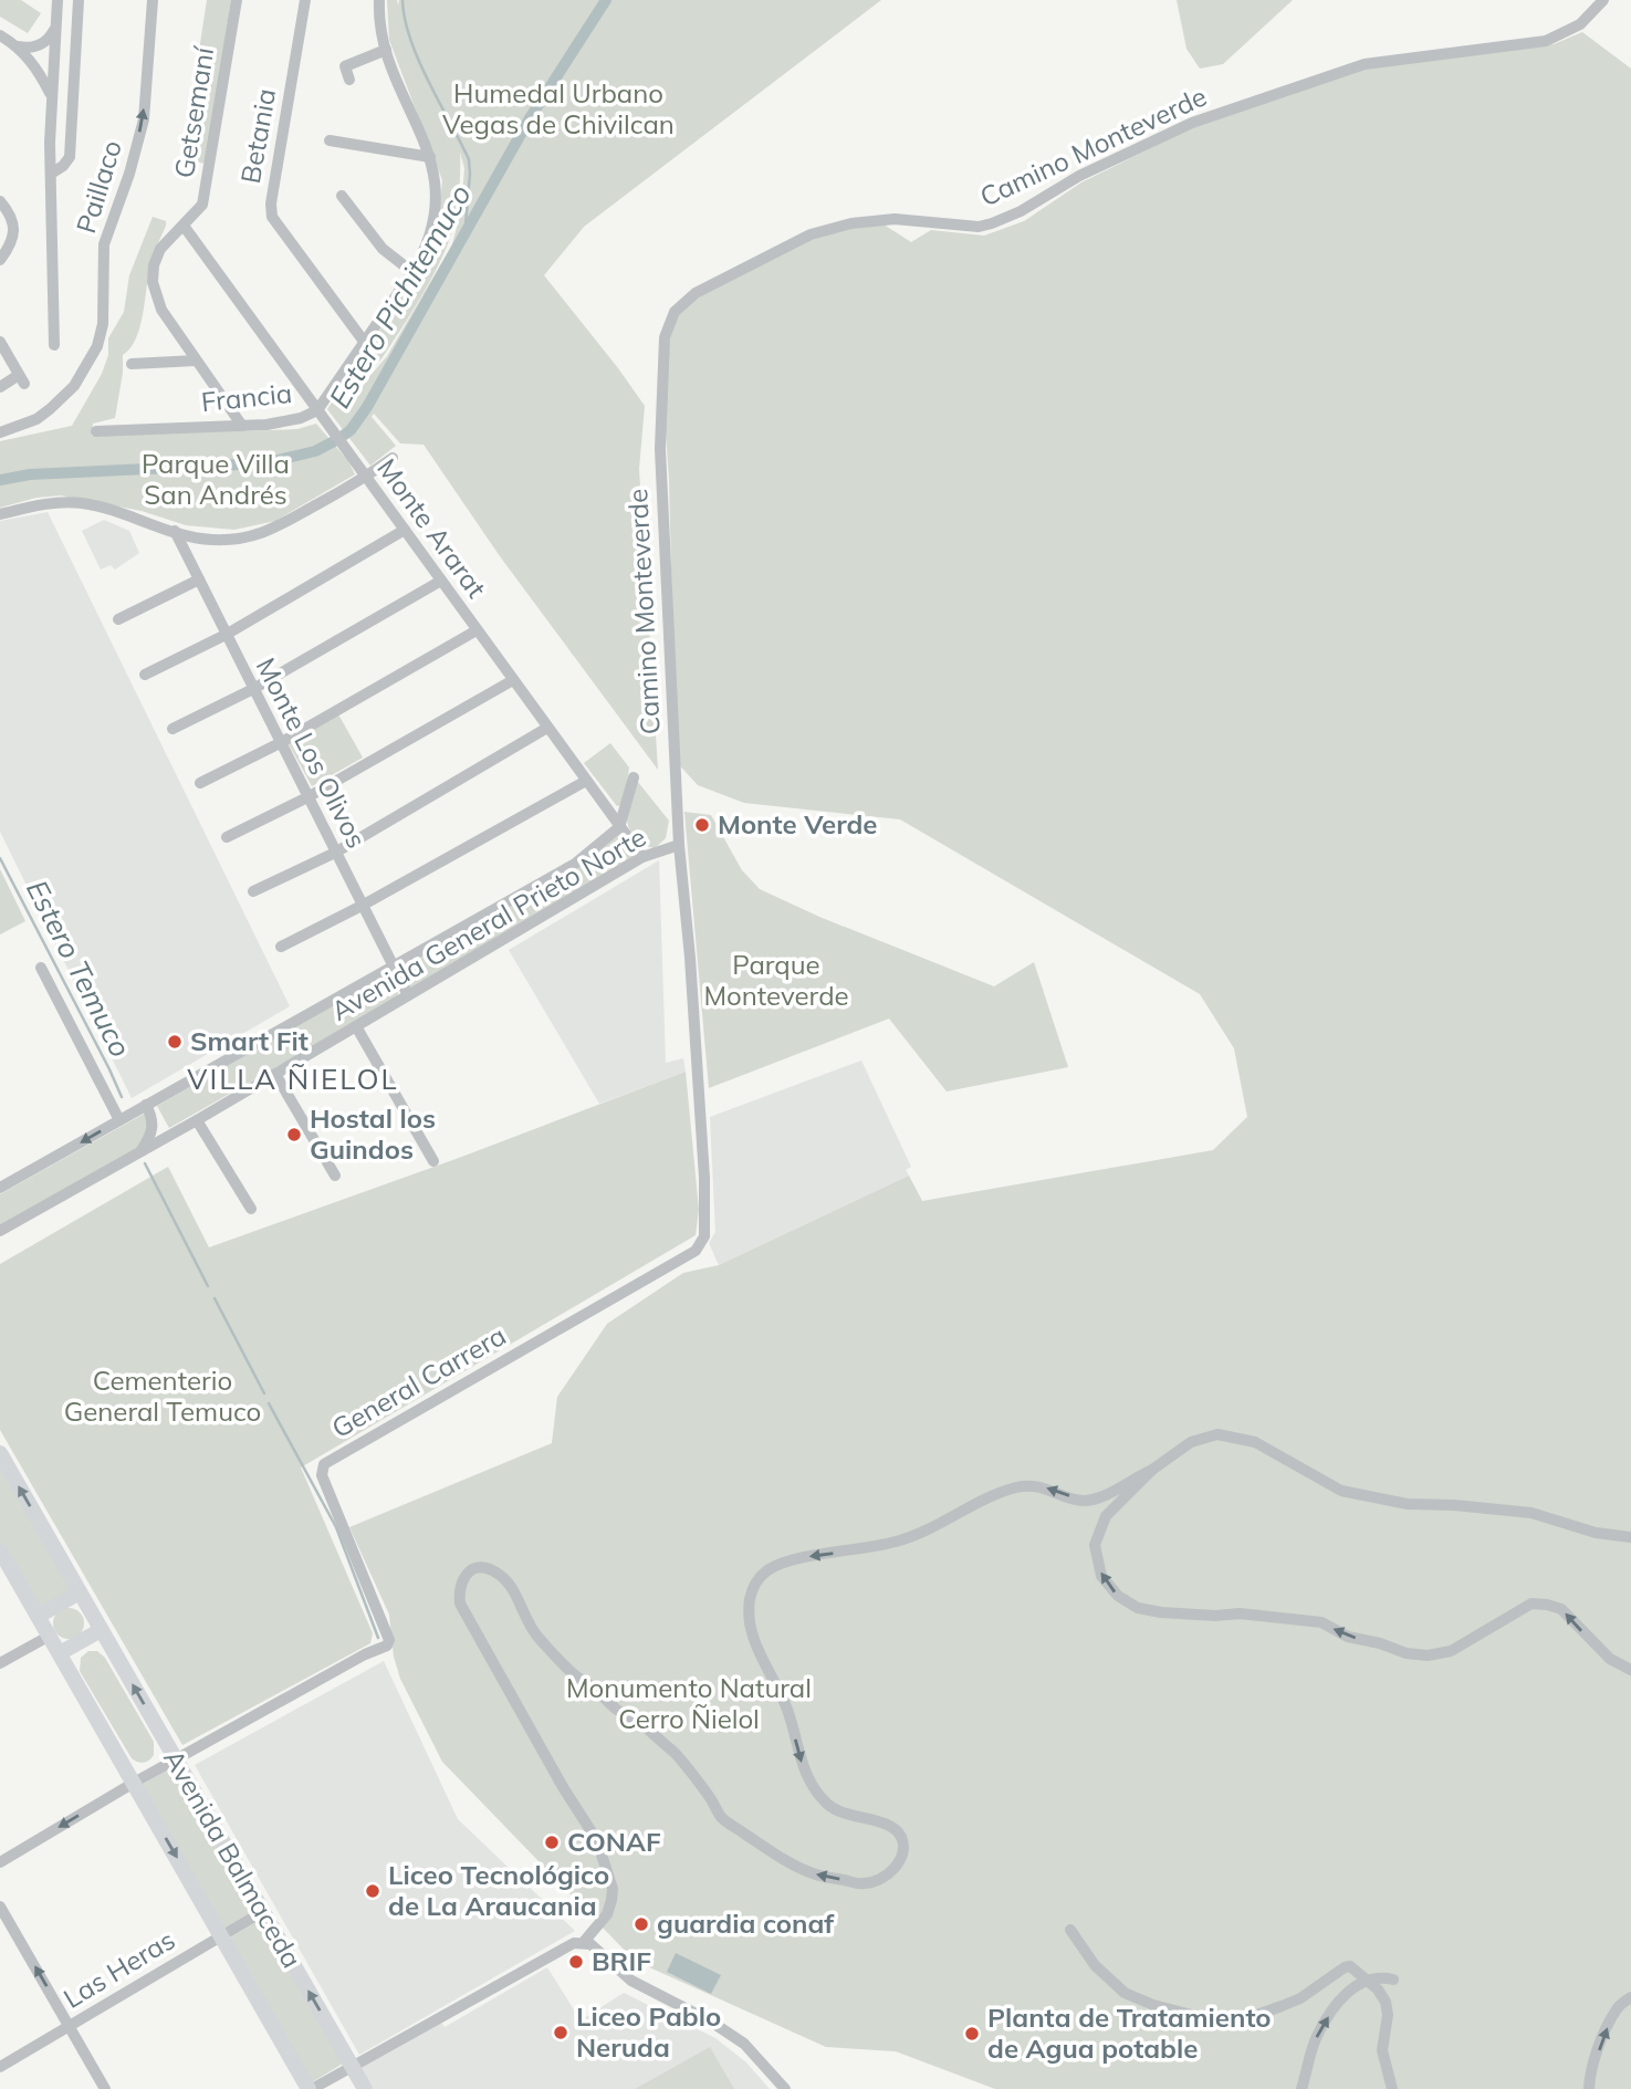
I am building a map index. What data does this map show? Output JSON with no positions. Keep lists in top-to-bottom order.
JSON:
{
  "streets": {
    "main road": ["Avenida Balmaceda"],
    "street": [
      "Getsemaní",
      "Betania",
      "Camino Monteverde",
      "Paillaco",
      "Francia",
      "Monte Ararat",
      "Monte Los Olivos",
      "Avenida General Prieto Norte",
      "General Carrera",
      "Las Heras"
    ]
  },
  "crossings": [
    ["Getsemaní", "Francia"],
    ["Getsemaní", "Monte Ararat"],
    ["Betania", "Francia"],
    ["Camino Monteverde", "Avenida General Prieto Norte"],
    ["Camino Monteverde", "General Carrera"],
    ["Francia", "Monte Ararat"],
    ["Monte Ararat", "Avenida General Prieto Norte"],
    ["Monte Los Olivos", "Avenida General Prieto Norte"],
    ["Avenida General Prieto Norte", "General Carrera"],
    ["General Carrera", "Avenida Balmaceda"],
    ["Avenida Balmaceda", "Las Heras"]
  ],
  "districts": ["VILLA ÑIELOL"],
  "water": ["Estero Pichitemuco", "Estero Temuco"],
  "parks": [
    "Humedal Urbano Vegas de Chivilcan",
    "Parque Villa San Andrés",
    "Parque Monteverde",
    "Cementerio General Temuco",
    "Monumento Natural Cerro Ñielol"
  ],
  "places": [
    "Monte Verde",
    "Smart Fit",
    "Hostal los Guindos",
    "CONAF",
    "Liceo Tecnológico de La Araucania",
    "guardia conaf",
    "BRIF",
    "Liceo Pablo Neruda",
    "Planta de Tratamiento de Agua potable"
  ]
}
